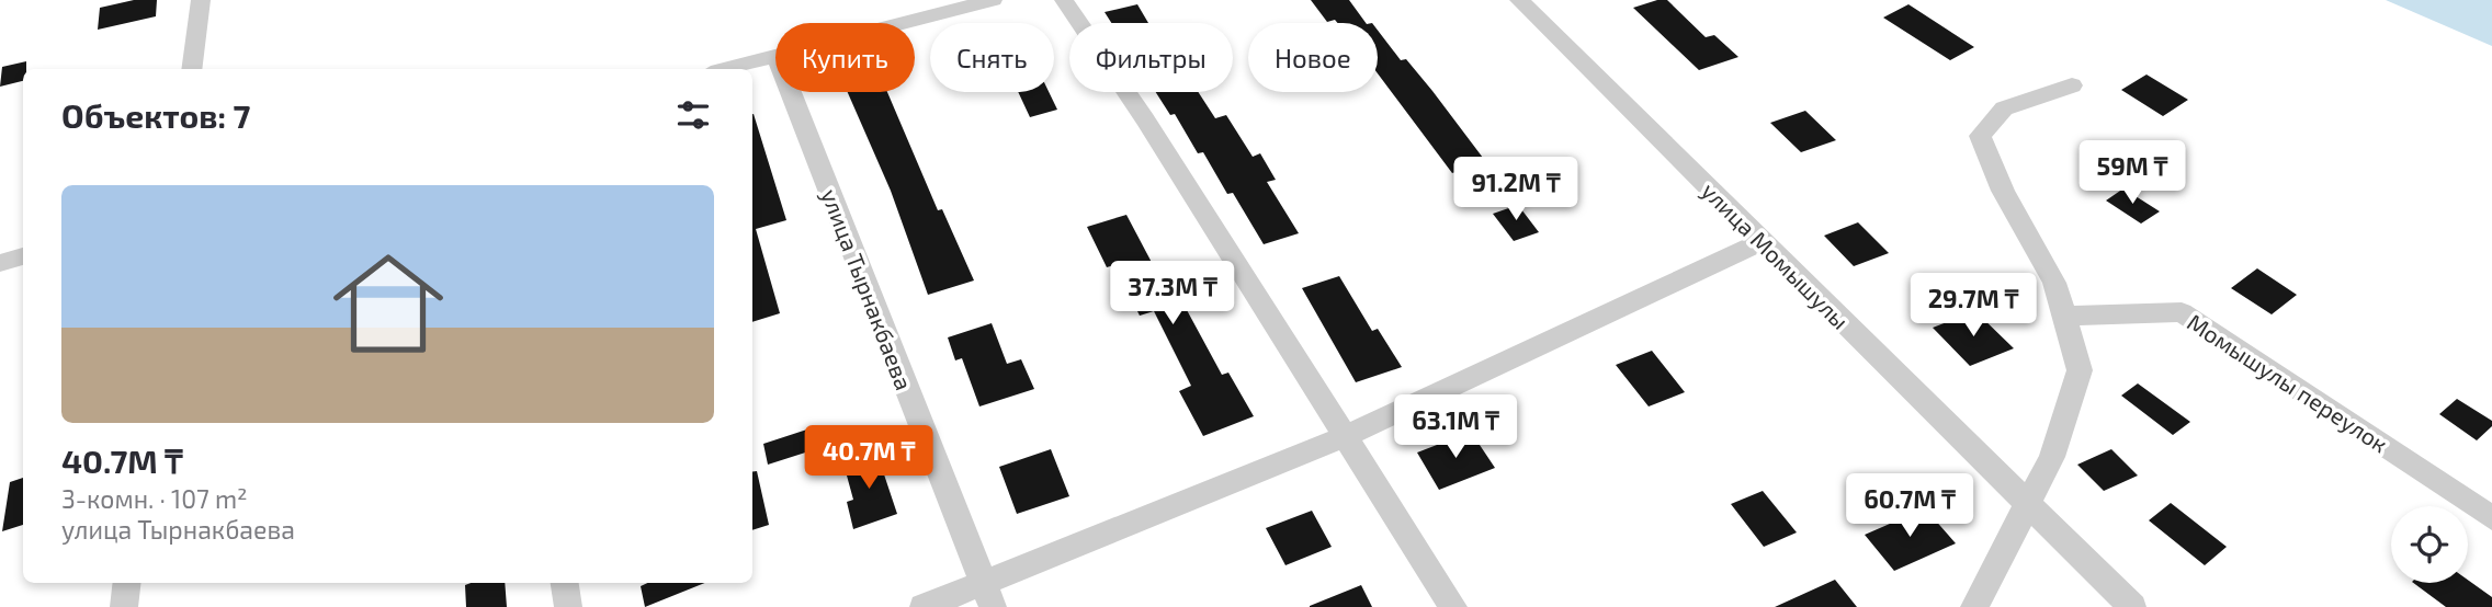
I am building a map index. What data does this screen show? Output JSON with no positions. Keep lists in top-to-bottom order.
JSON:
{
  "streets": {
    "street": ["улица Момышулы", "улица Тырнакбаева", "Момышулы переулок"]
  },
  "page": {
    "chip": [
      "Купить",
      "Снять",
      "Фильтры",
      "Новое"
    ],
    "heading": "Объектов: 7",
    "price": [
      "59M ₸",
      "91.2M ₸",
      "37.3M ₸",
      "29.7M ₸",
      "63.1M ₸",
      "40.7M ₸",
      "60.7M ₸"
    ],
    "list": [
      {
        "name": "40.7M ₸",
        "note": "3-комн. · 107 m² · улица Тырнакбаева"
      }
    ]
  }
}
